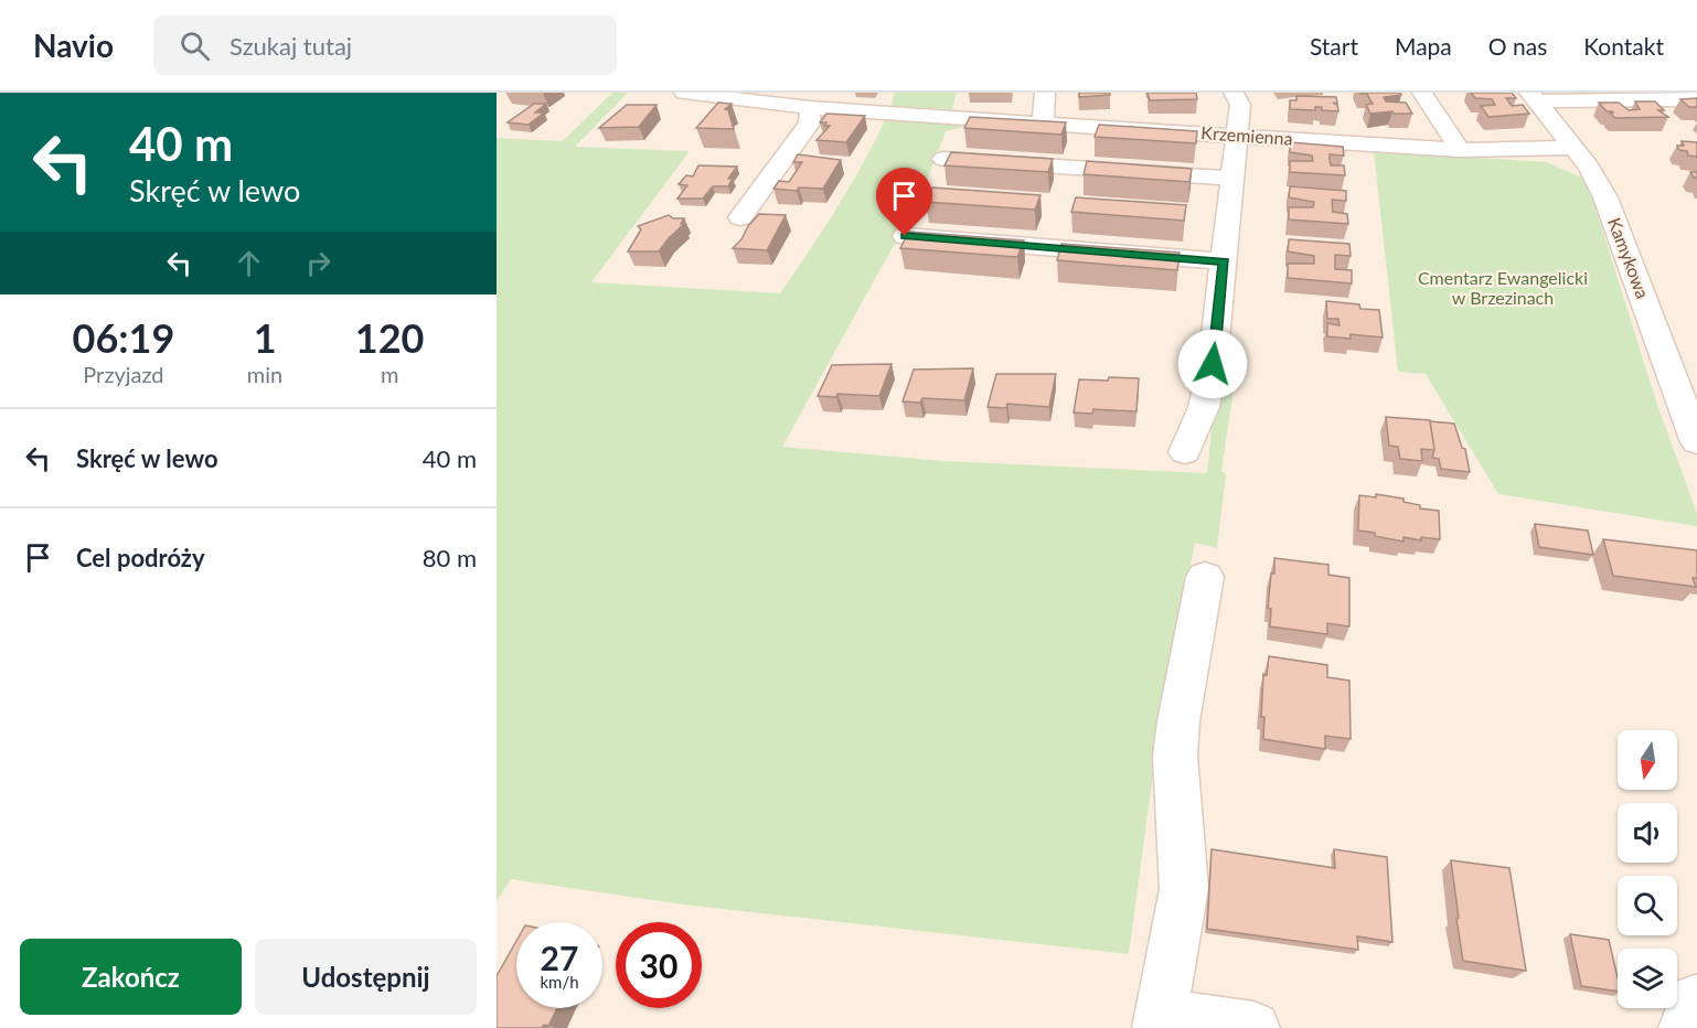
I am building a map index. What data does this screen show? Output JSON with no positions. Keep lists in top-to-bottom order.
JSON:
{
  "streets": {
    "street": ["Krzemienna", "Kamykowa"]
  },
  "crossings": [
    ["Krzemienna", "Kamykowa"]
  ],
  "parks": ["Cmentarz Ewangelicki w Brzezinach"],
  "north": "bottom",
  "page": {
    "header": "Navio",
    "search": "Szukaj tutaj",
    "nav": [
      "Start",
      "Mapa",
      "O nas",
      "Kontakt"
    ],
    "turn": ["40 m", "Skręć w lewo"],
    "eta": [
      "06:19",
      "Przyjazd",
      "1",
      "min",
      "120",
      "m"
    ],
    "list": [
      {
        "name": "Skręć w lewo",
        "value": "40 m"
      },
      {
        "name": "Cel podróży",
        "value": "80 m"
      }
    ],
    "speed": "27 km/h",
    "limit": "30",
    "buttons": ["Zakończ", "Udostępnij"]
  }
}
